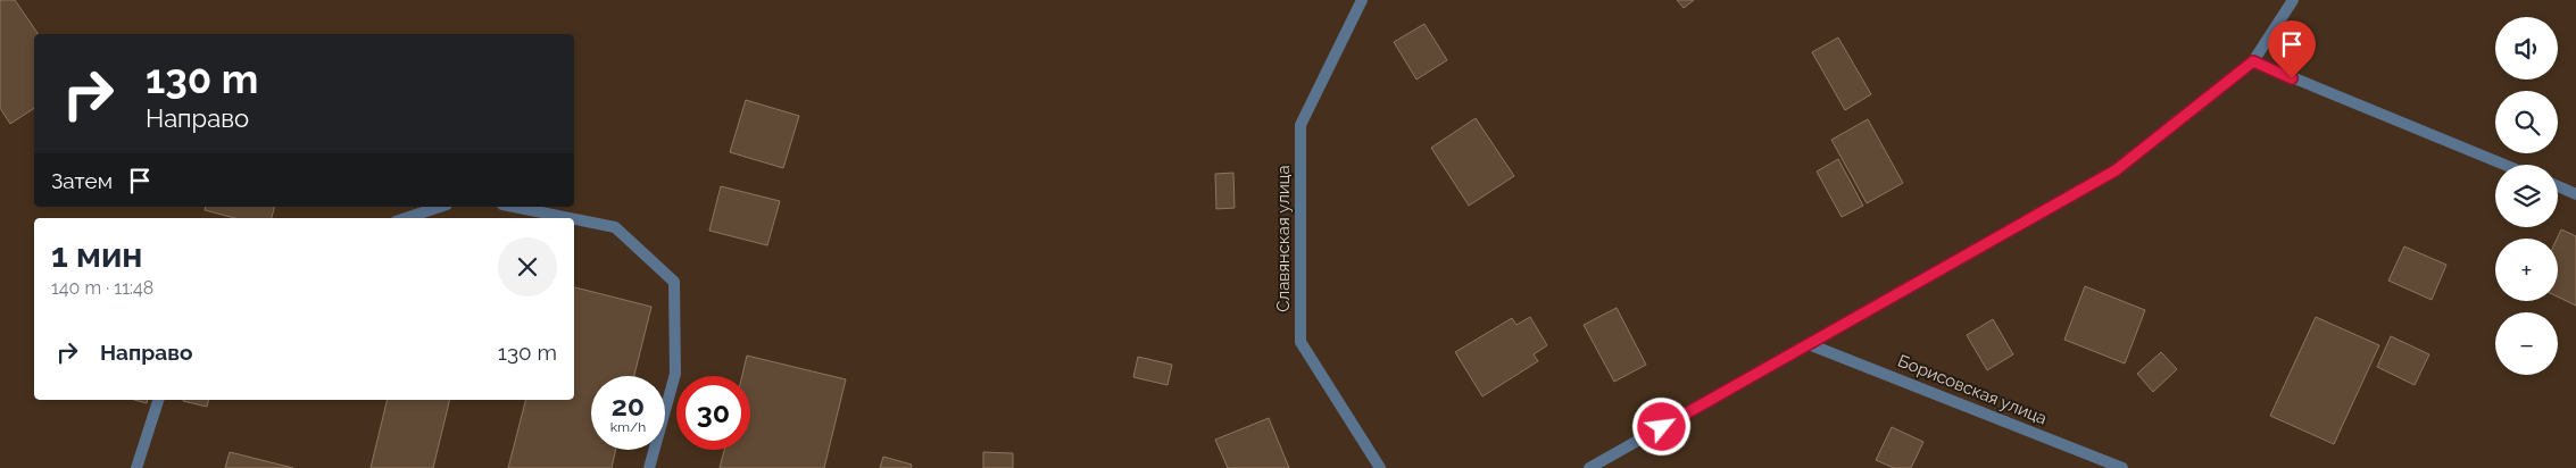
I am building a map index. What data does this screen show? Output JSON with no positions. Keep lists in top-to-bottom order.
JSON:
{
  "streets": {
    "street": ["Славянская улица", "Борисовская улица"]
  },
  "page": {
    "map_buttons": ["+", "−"],
    "turn": ["130 m", "Направо"],
    "then": "Затем",
    "heading": ["1 мин", "140 m · 11:48"],
    "list": [
      {
        "name": "Направо",
        "value": "130 m"
      }
    ],
    "speed": "20 km/h",
    "limit": "30"
  }
}
